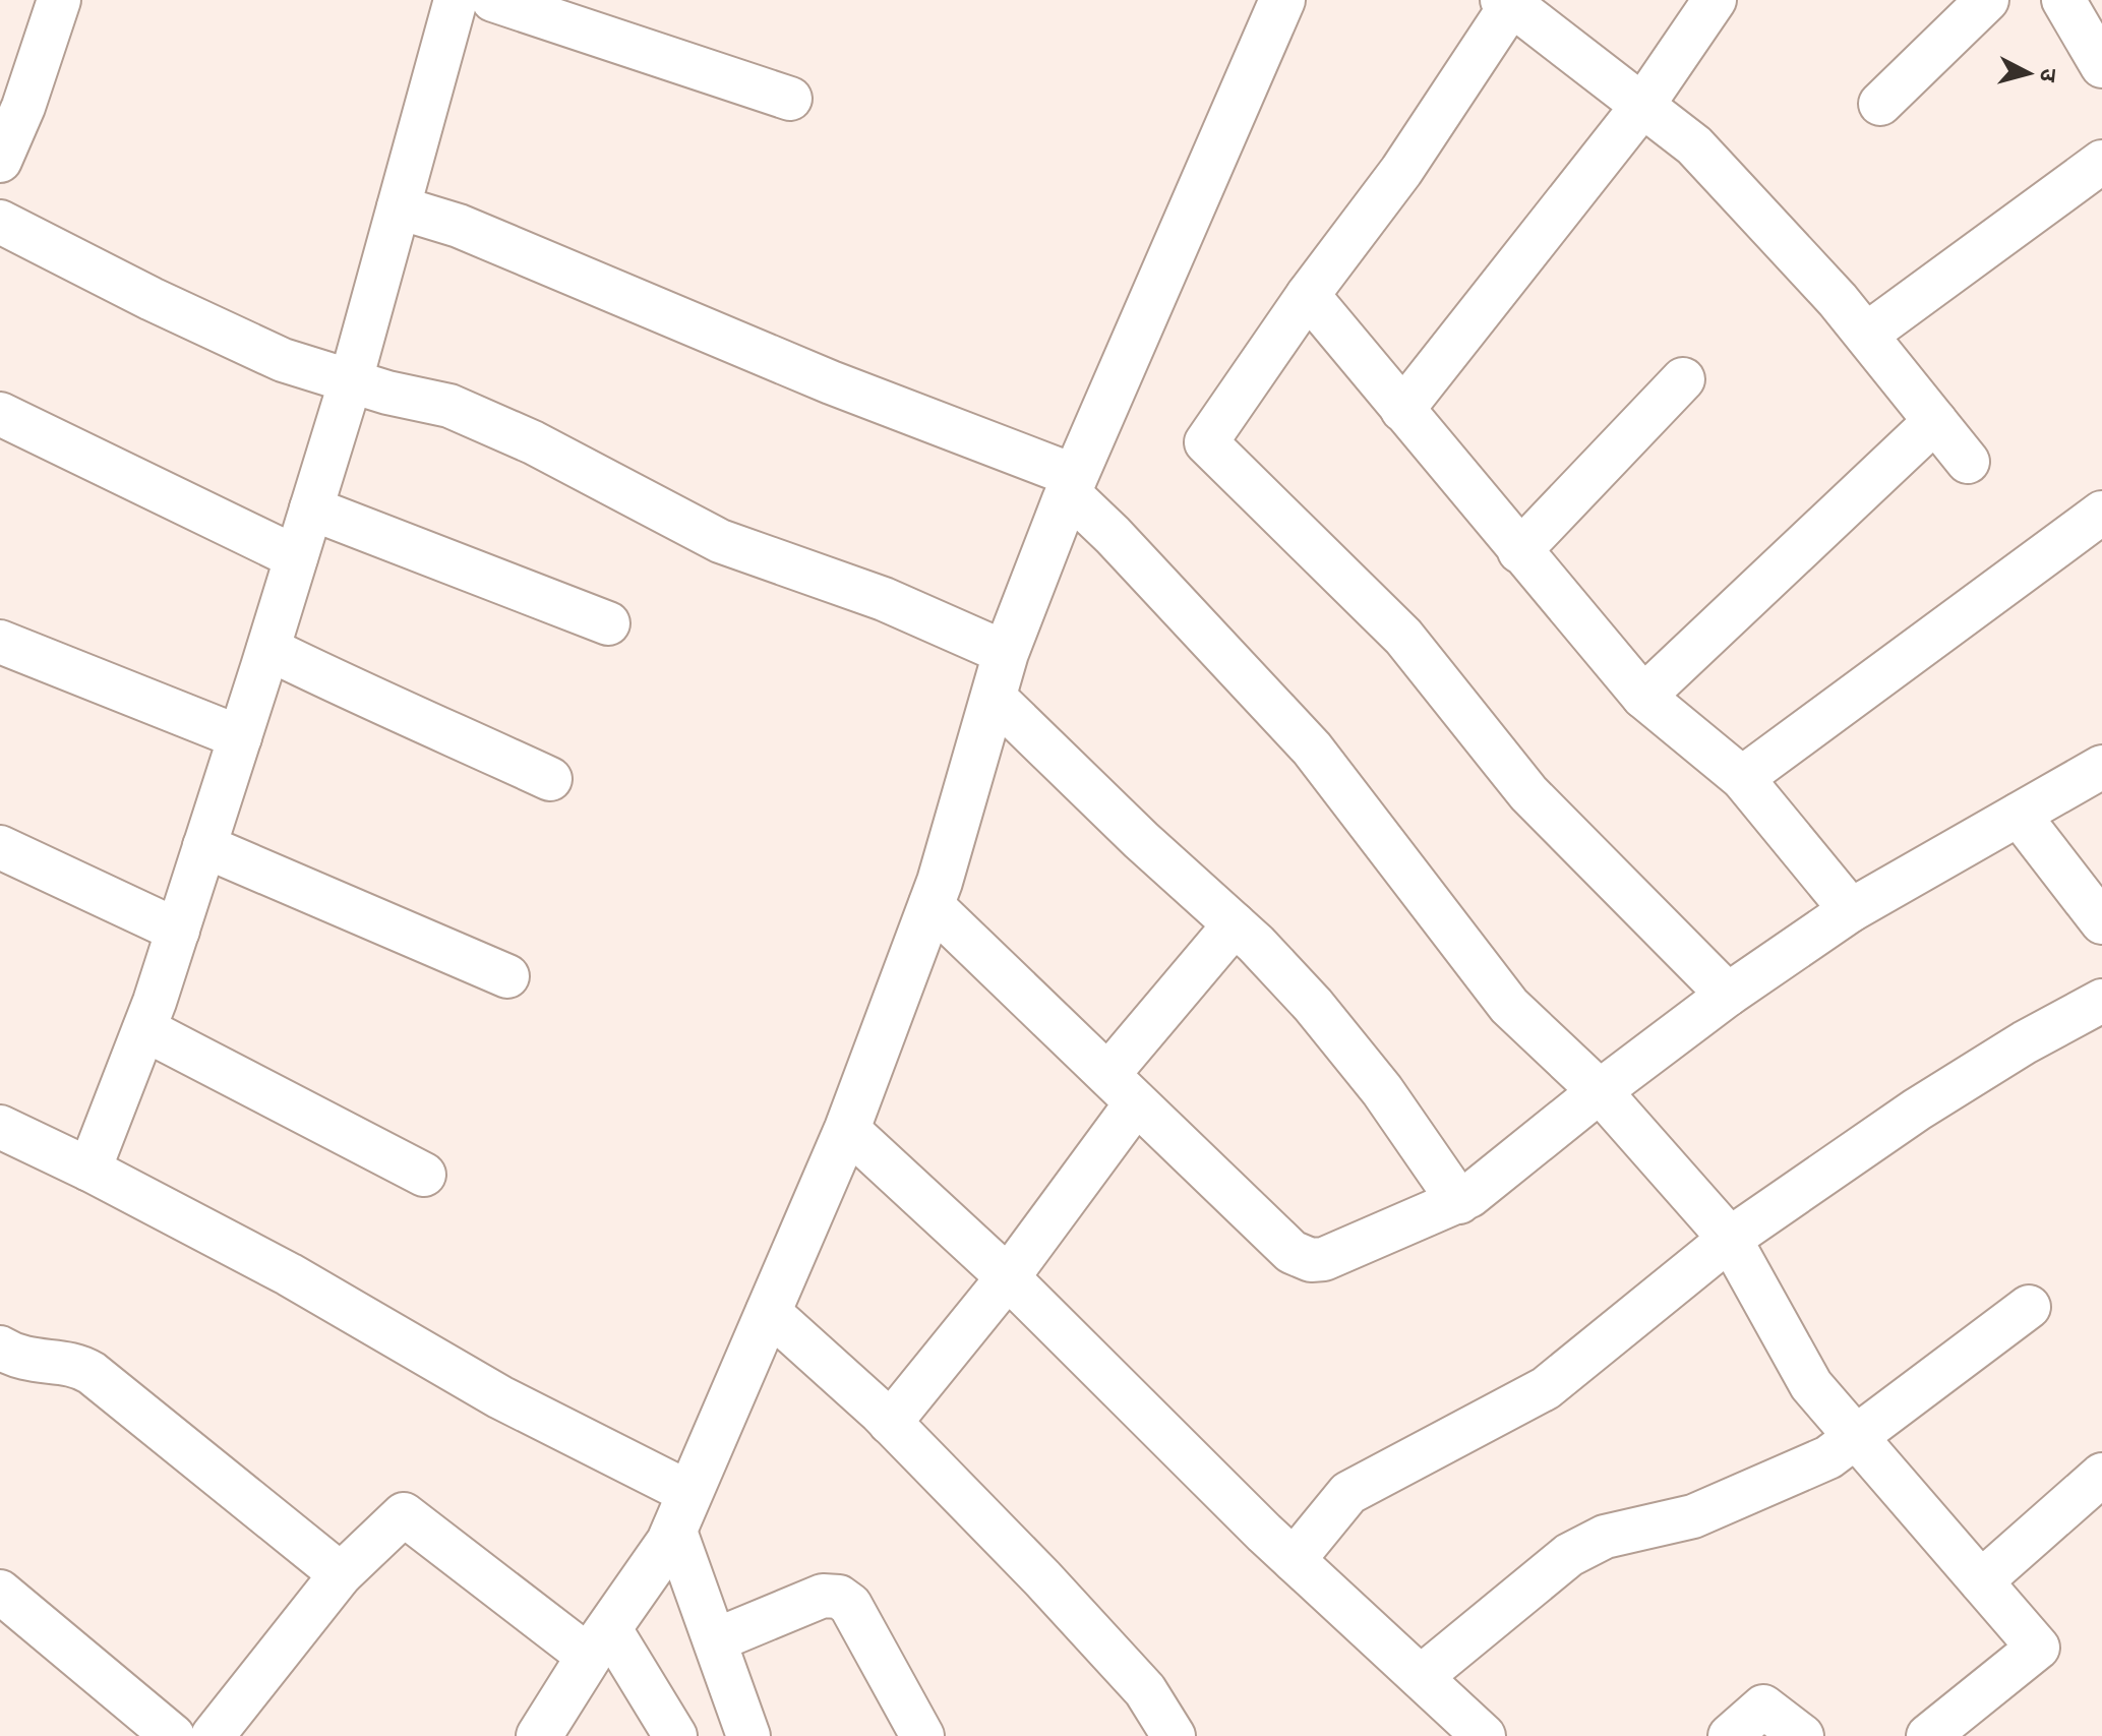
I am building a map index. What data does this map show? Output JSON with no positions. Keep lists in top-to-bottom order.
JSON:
{
  "north": "right"
}
